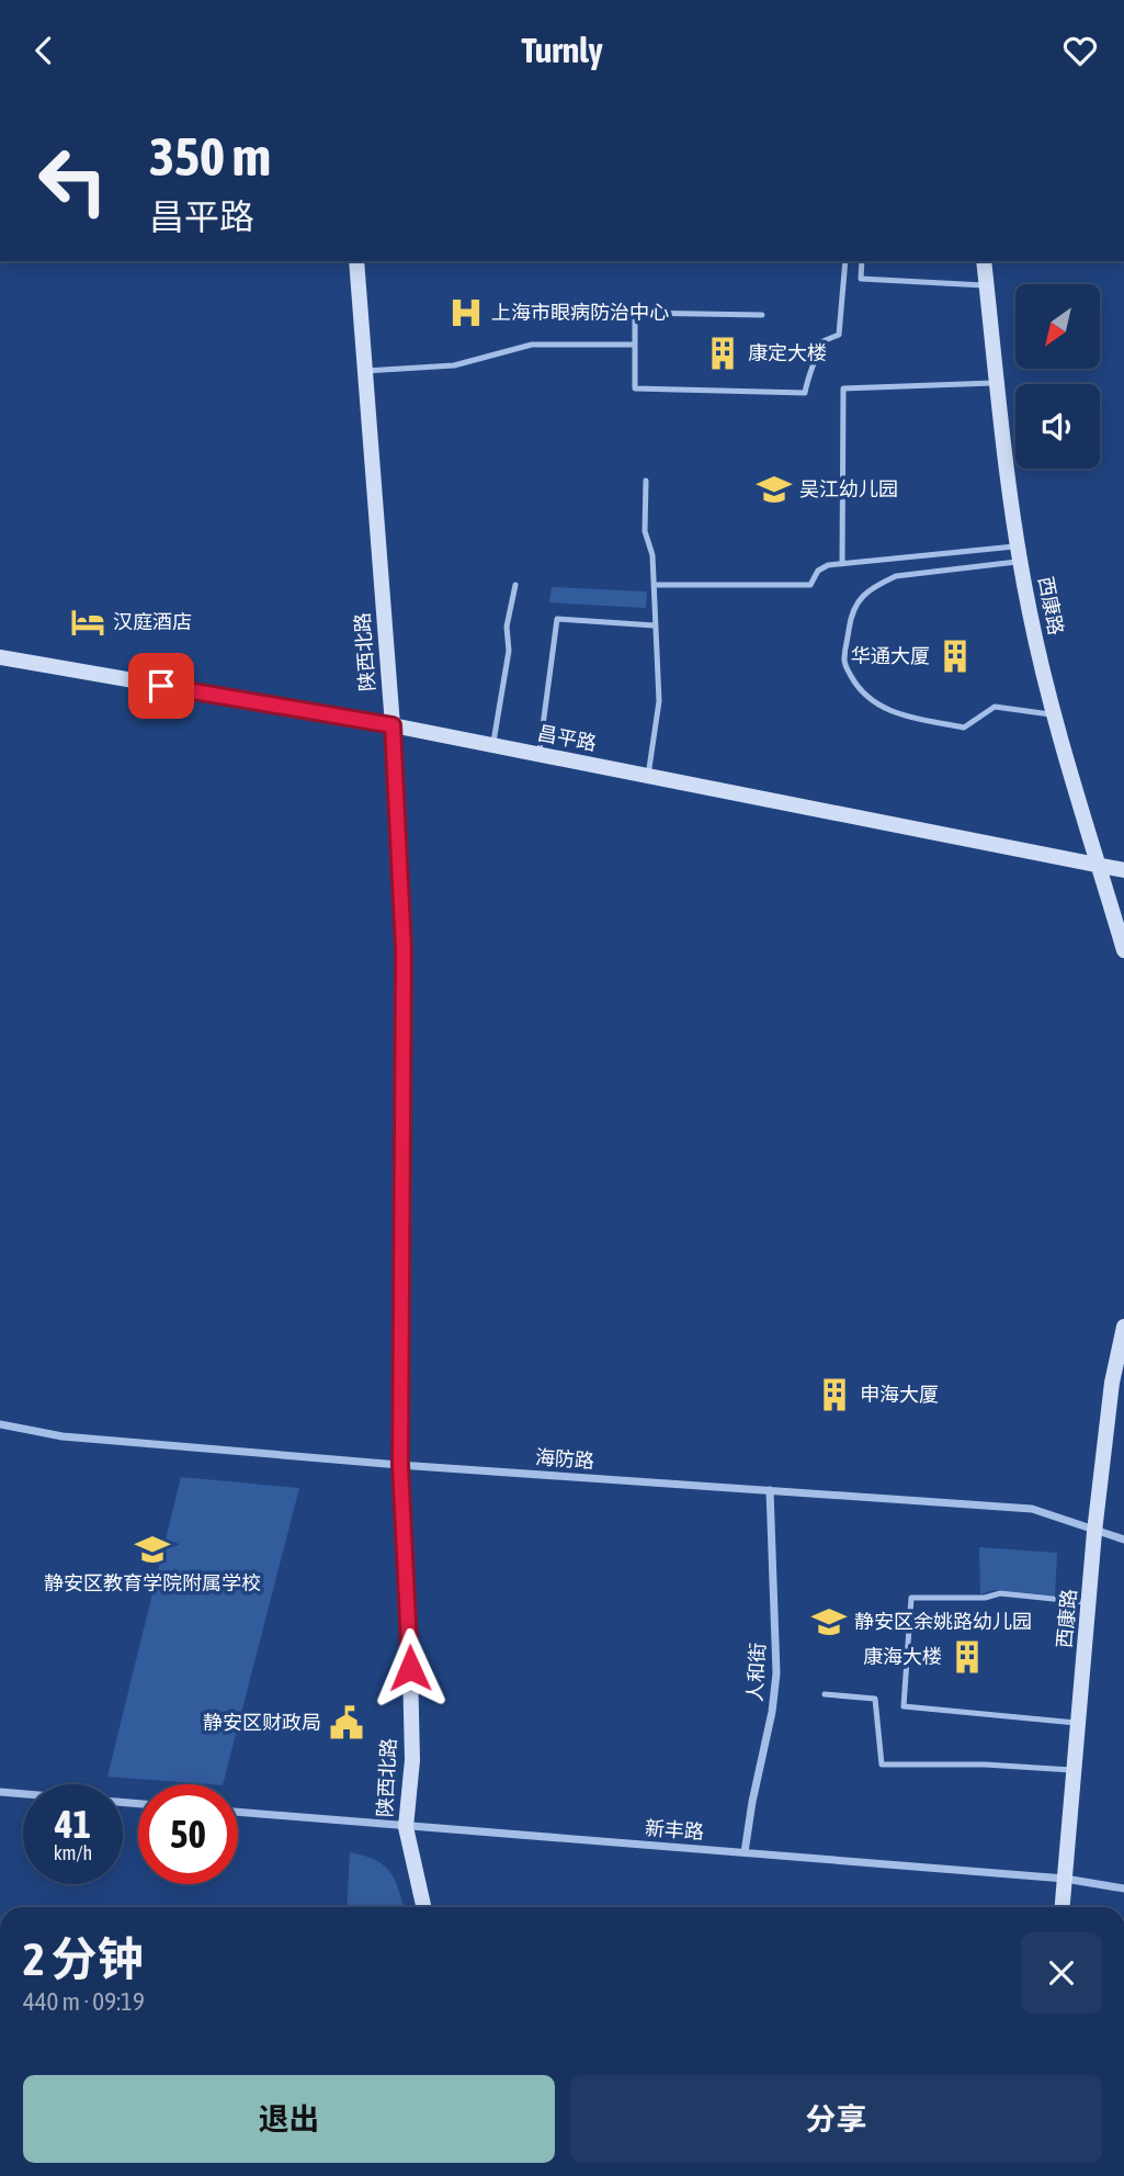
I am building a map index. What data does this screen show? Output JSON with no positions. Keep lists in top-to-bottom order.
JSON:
{
  "streets": {
    "street": [
      "西康路",
      "陕西北路",
      "昌平路",
      "海防路",
      "人和街",
      "新丰路"
    ]
  },
  "crossings": [
    ["西康路", "昌平路"],
    ["西康路", "海防路"],
    ["西康路", "新丰路"],
    ["陕西北路", "昌平路"],
    ["陕西北路", "海防路"],
    ["陕西北路", "新丰路"],
    ["海防路", "人和街"],
    ["人和街", "新丰路"]
  ],
  "places": {
    "hospital": ["上海市眼病防治中心"],
    "building": [
      "康定大楼",
      "华通大厦",
      "申海大厦",
      "康海大楼"
    ],
    "school or university": ["吴江幼儿园", "静安区教育学院附属学校", "静安区余姚路幼儿园"],
    "hotel": ["汉庭酒店"],
    "public building": ["静安区财政局"]
  },
  "north": "bottom left",
  "page": {
    "header": "Turnly",
    "turn": ["350 m", "昌平路"],
    "speed": "41 km/h",
    "limit": "50",
    "heading": ["2 分钟", "440 m · 09:19"],
    "buttons": ["退出", "分享"]
  }
}
